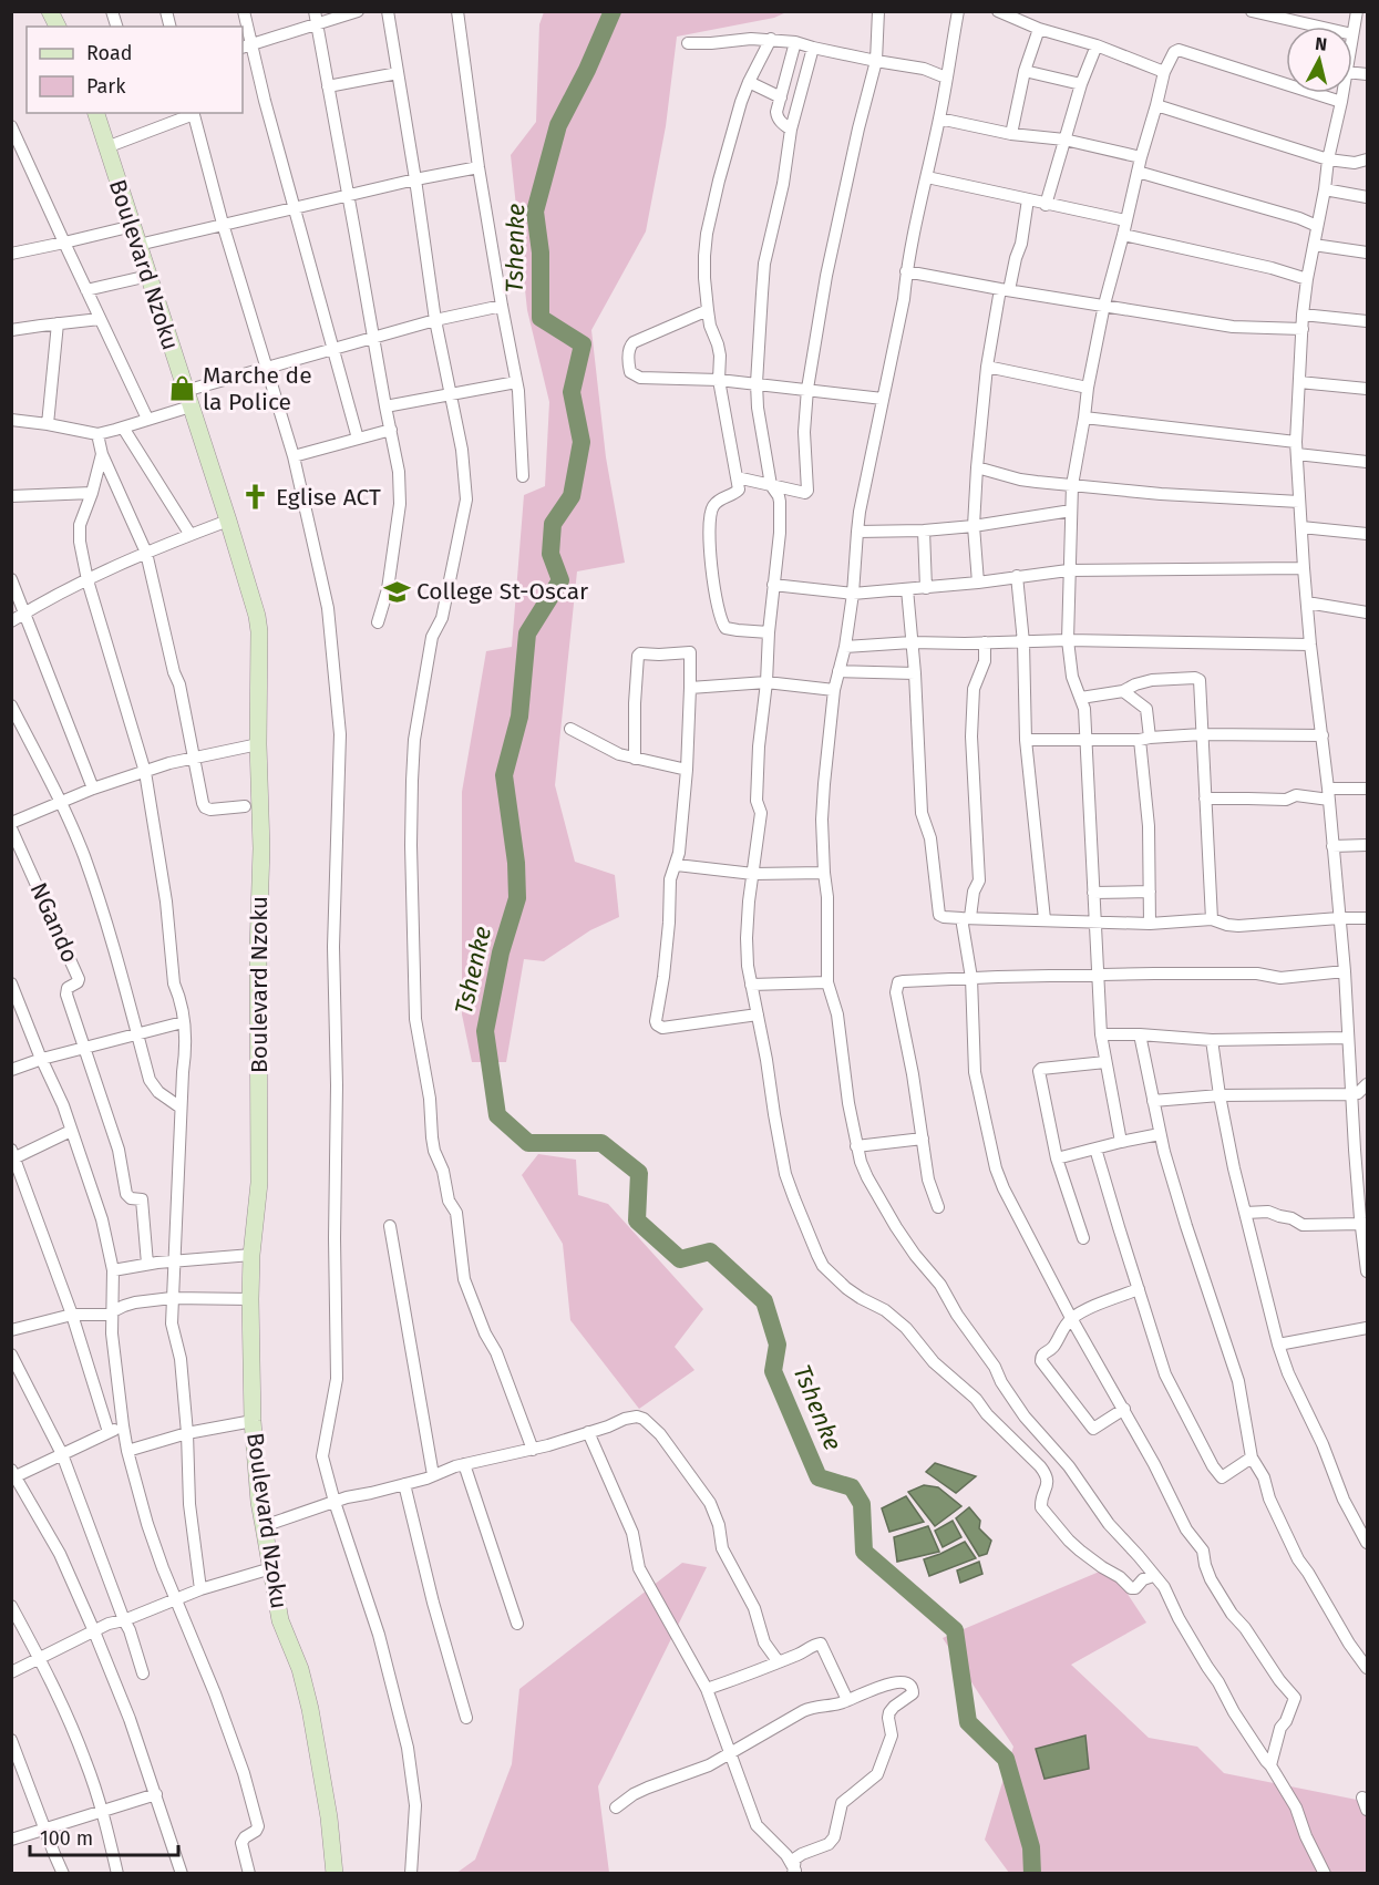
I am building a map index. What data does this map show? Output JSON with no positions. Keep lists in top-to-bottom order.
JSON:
{
  "streets": {
    "street": ["Boulevard Nzoku", "NGando"]
  },
  "water": ["Tshenke"],
  "places": {
    "shop": ["Marche de la Police"],
    "church": ["Eglise ACT"],
    "school or university": ["College St-Oscar"]
  },
  "legend": ["Road", "Park"],
  "scale_bar": "100 m",
  "north": "top"
}
